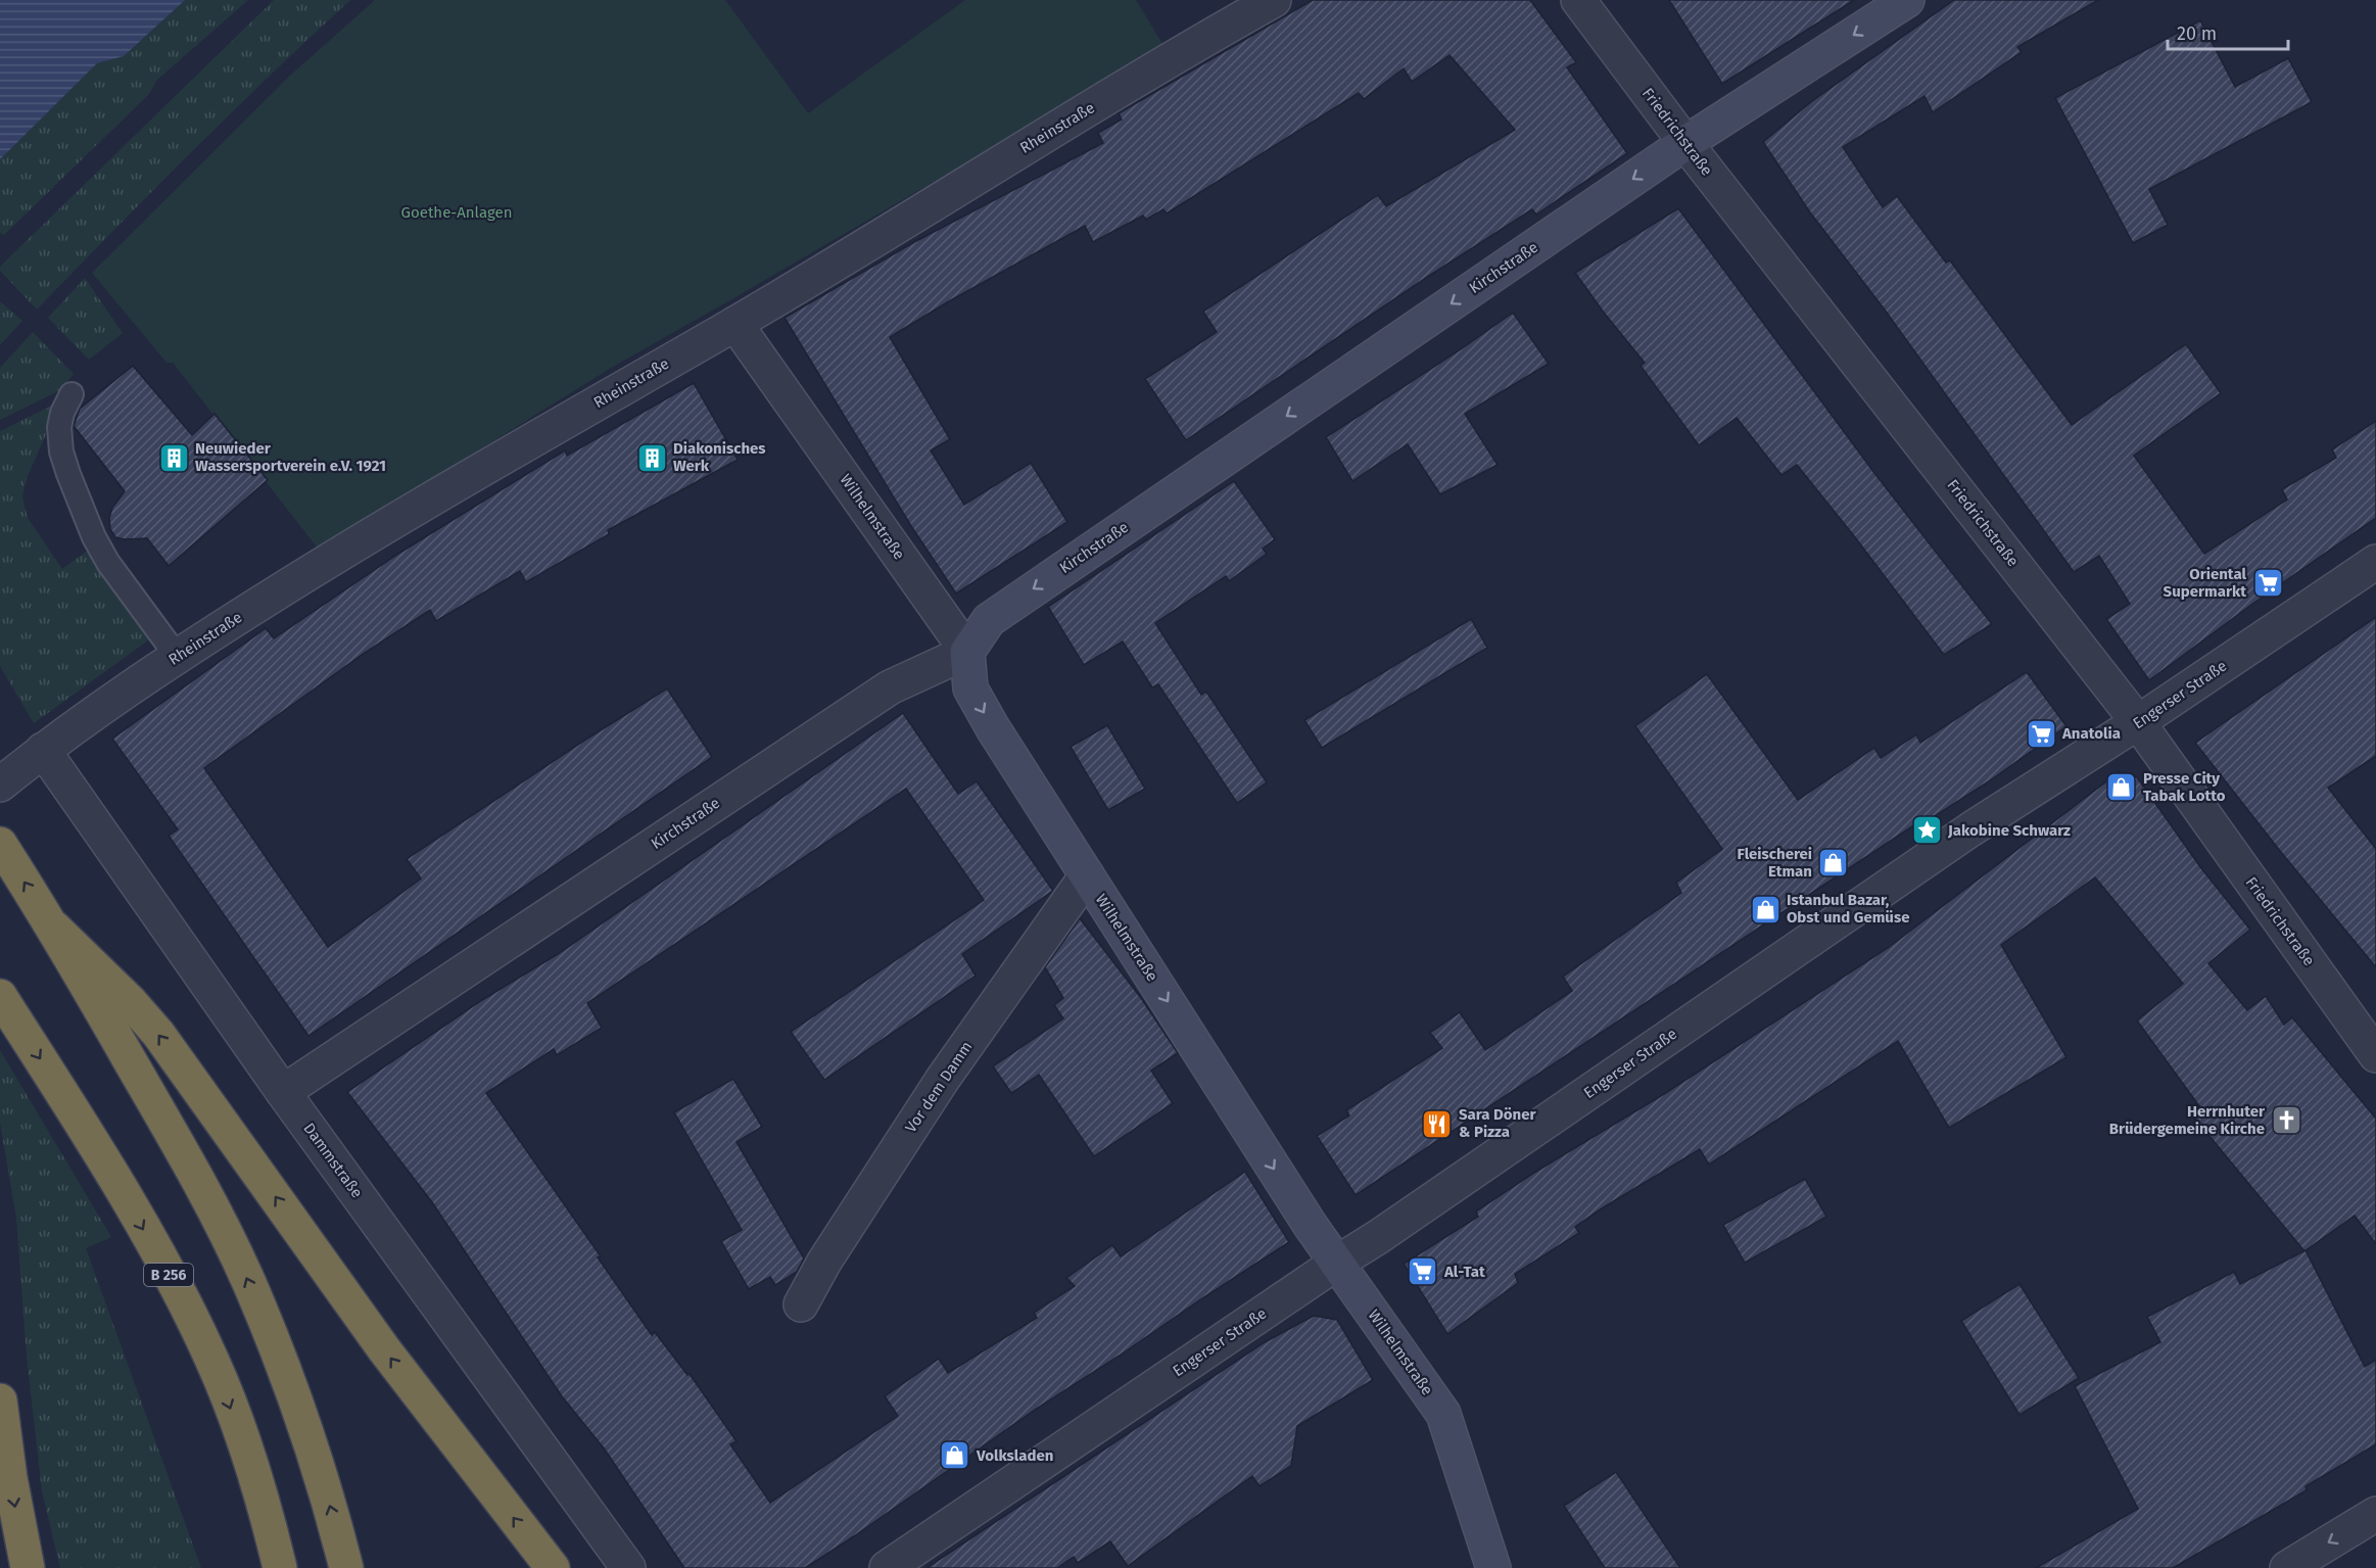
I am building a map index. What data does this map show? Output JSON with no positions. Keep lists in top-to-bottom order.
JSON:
{
  "streets": {
    "highway": ["B 256"],
    "street": [
      "Rheinstraße",
      "Friedrichstraße",
      "Kirchstraße",
      "Wilhelmstraße",
      "Engerser Straße",
      "Vor dem Damm",
      "Dammstraße"
    ]
  },
  "crossings": [
    ["Rheinstraße", "Wilhelmstraße"],
    ["Rheinstraße", "Dammstraße"],
    ["Friedrichstraße", "Kirchstraße"],
    ["Friedrichstraße", "Engerser Straße"],
    ["Kirchstraße", "Wilhelmstraße"],
    ["Kirchstraße", "Dammstraße"],
    ["Wilhelmstraße", "Engerser Straße"],
    ["Wilhelmstraße", "Vor dem Damm"]
  ],
  "one_way": ["Kirchstraße", "Wilhelmstraße"],
  "parks": ["Goethe-Anlagen"],
  "places": {
    "building": ["Neuwieder Wassersportverein e.V. 1921", "Diakonisches Werk"],
    "supermarket": ["Oriental Supermarkt", "Anatolia", "Al-Tat"],
    "shop": [
      "Presse City Tabak Lotto",
      "Fleischerei Etman",
      "Istanbul Bazar, Obst und Gemüse",
      "Volksladen"
    ],
    "place": ["Jakobine Schwarz"],
    "church": ["Herrnhuter Brüdergemeine Kirche"],
    "restaurant": ["Sara Döner & Pizza"]
  },
  "scale_bar": "20 m"
}
